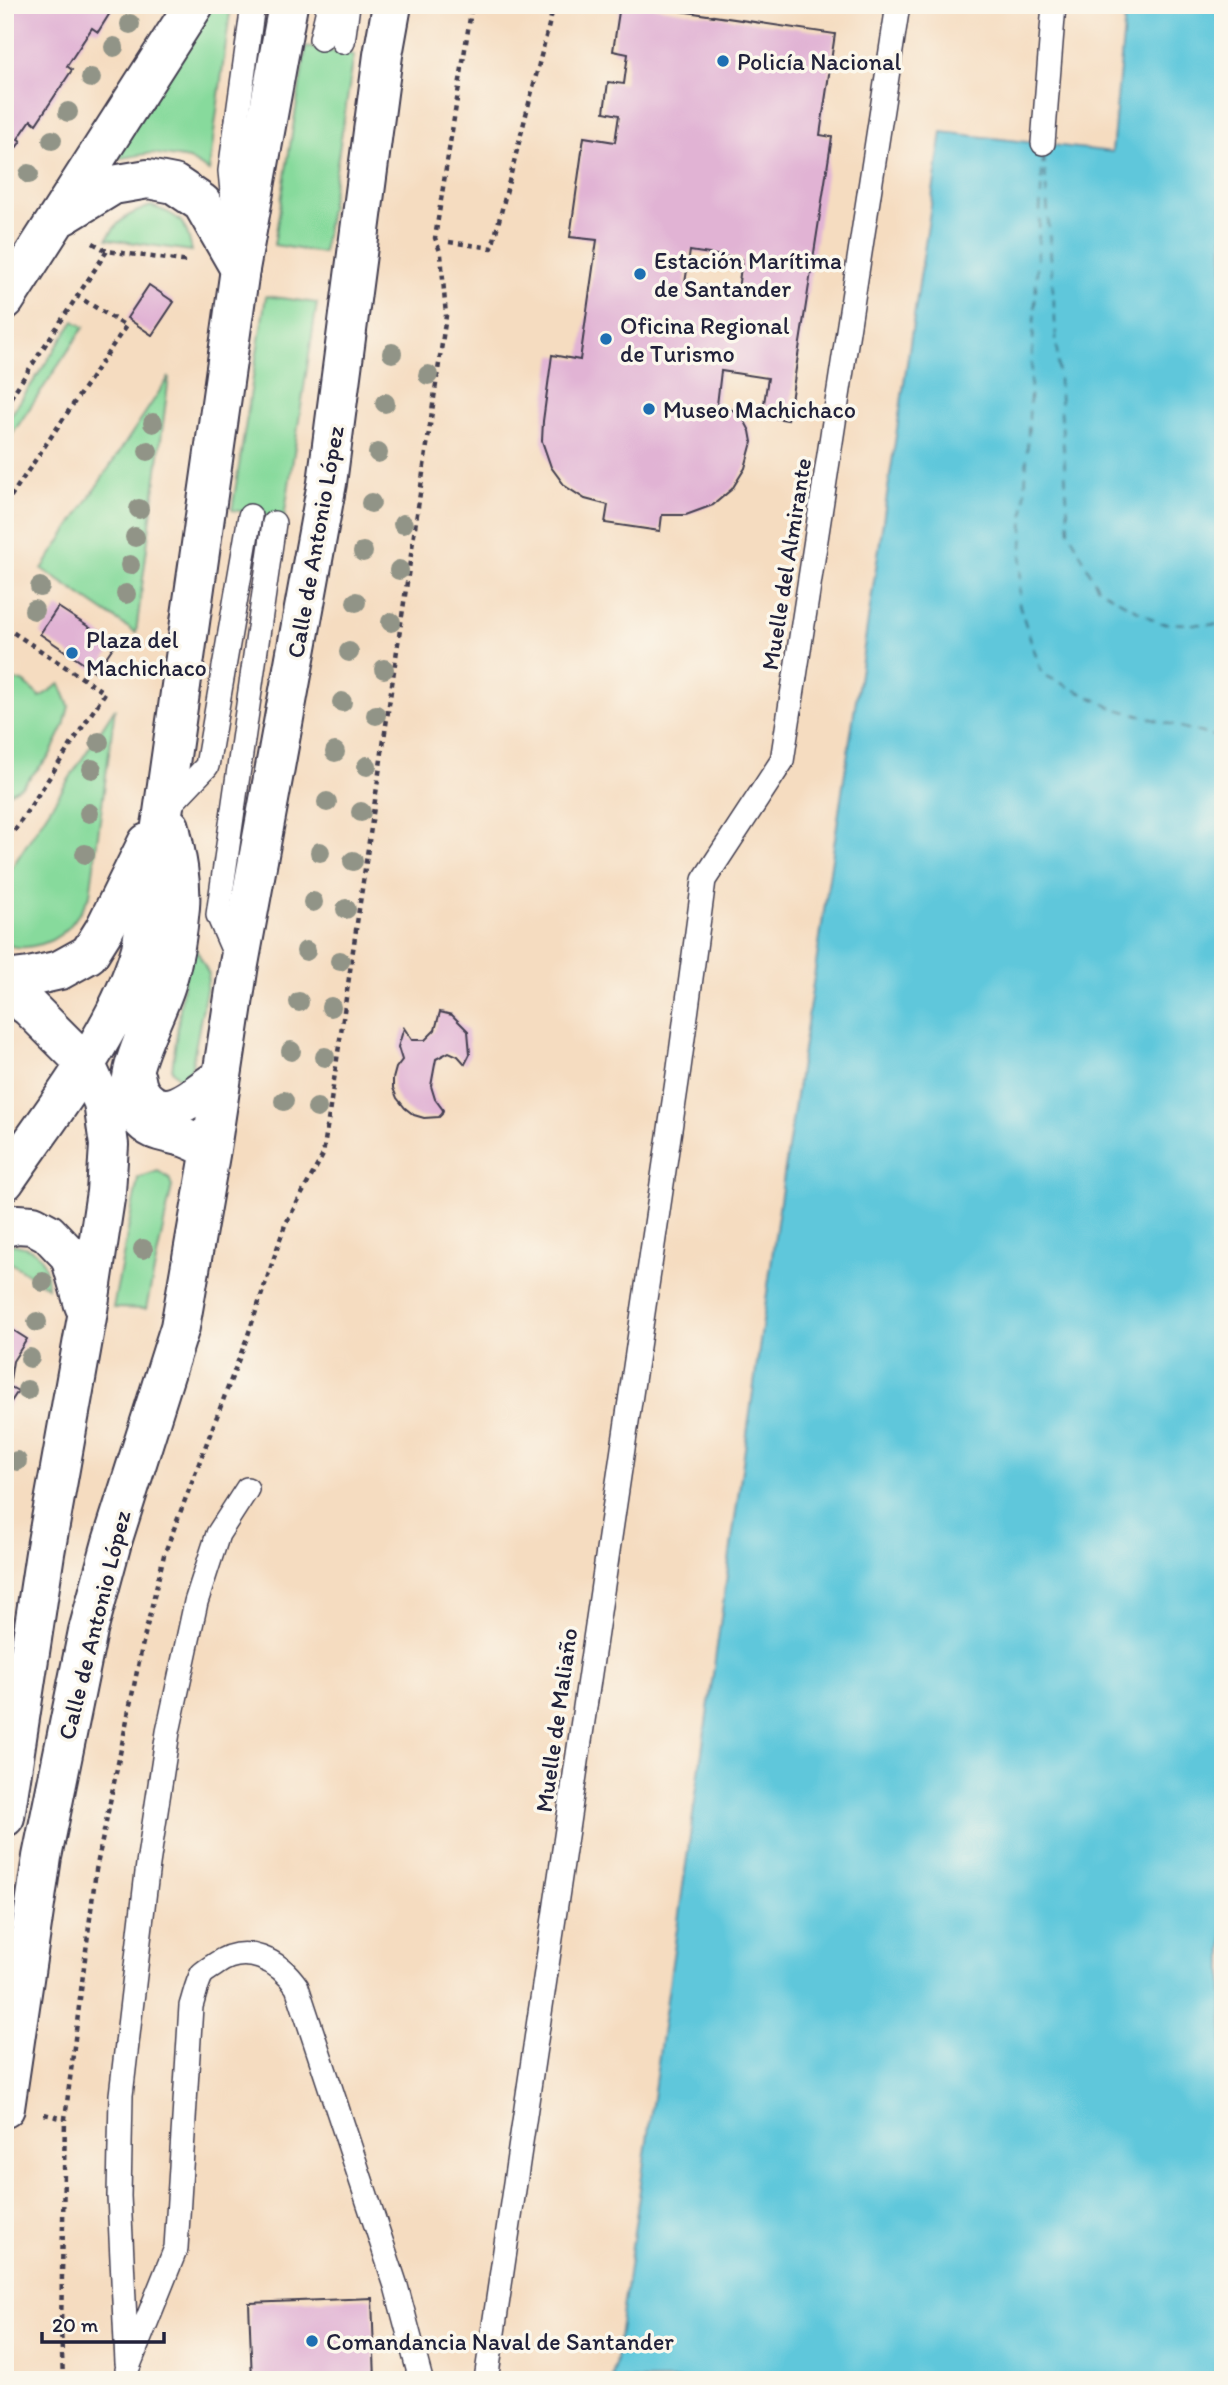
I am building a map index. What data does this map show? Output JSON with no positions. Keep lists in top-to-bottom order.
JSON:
{
  "streets": {
    "main road": ["Calle de Antonio López"],
    "lane": ["Muelle del Almirante", "Muelle de Maliaño"]
  },
  "crossings": [
    ["Muelle del Almirante", "Muelle de Maliaño"]
  ],
  "places": [
    "Policía Nacional",
    "Estación Marítima de Santander",
    "Oficina Regional de Turismo",
    "Museo Machichaco",
    "Plaza del Machichaco",
    "Comandancia Naval de Santander"
  ],
  "scale_bar": "20 m"
}
